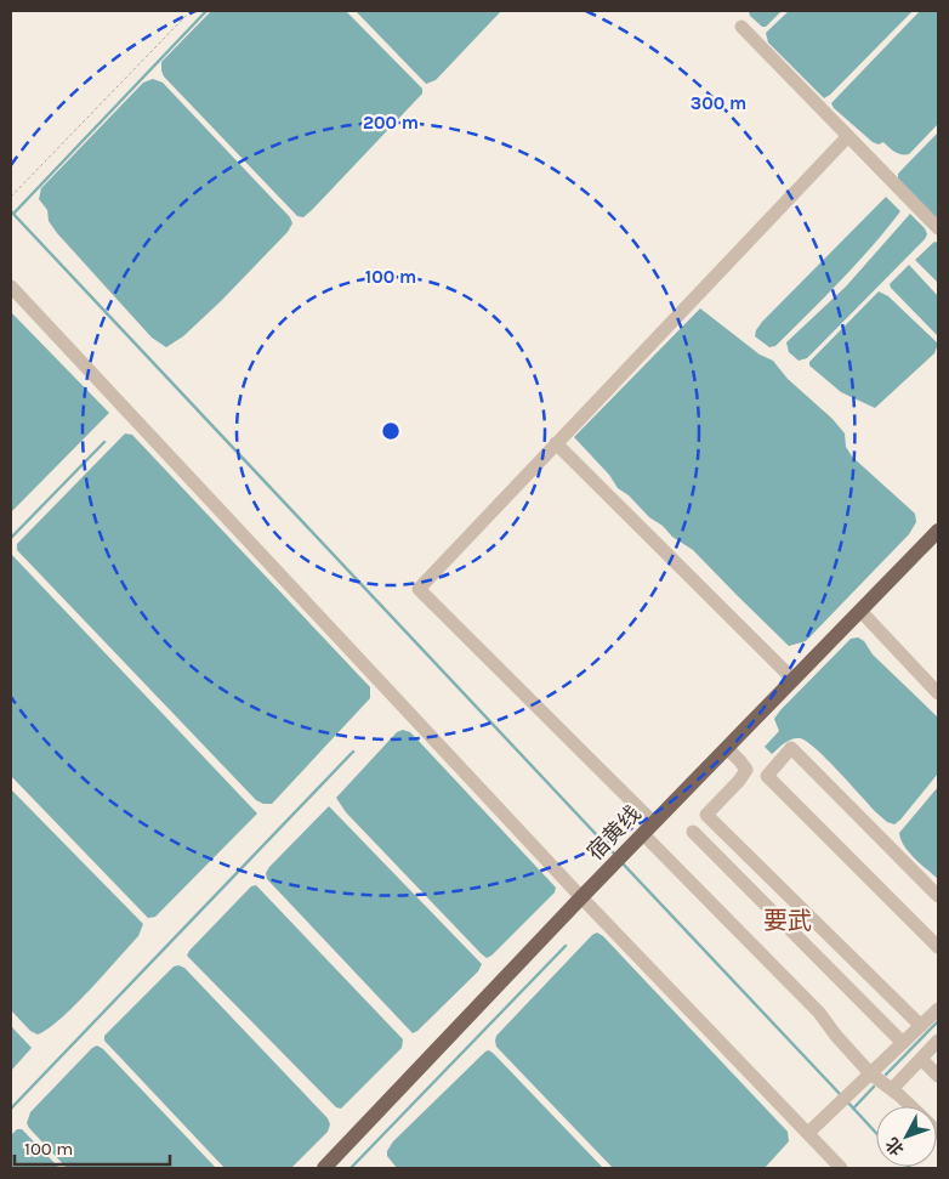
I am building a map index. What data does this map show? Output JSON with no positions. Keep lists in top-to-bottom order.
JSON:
{
  "streets": {
    "main road": ["宿黄线"]
  },
  "districts": ["要武"],
  "scale_bar": "100 m",
  "north": "bottom left",
  "rings": ["300 m", "200 m", "100 m"]
}
